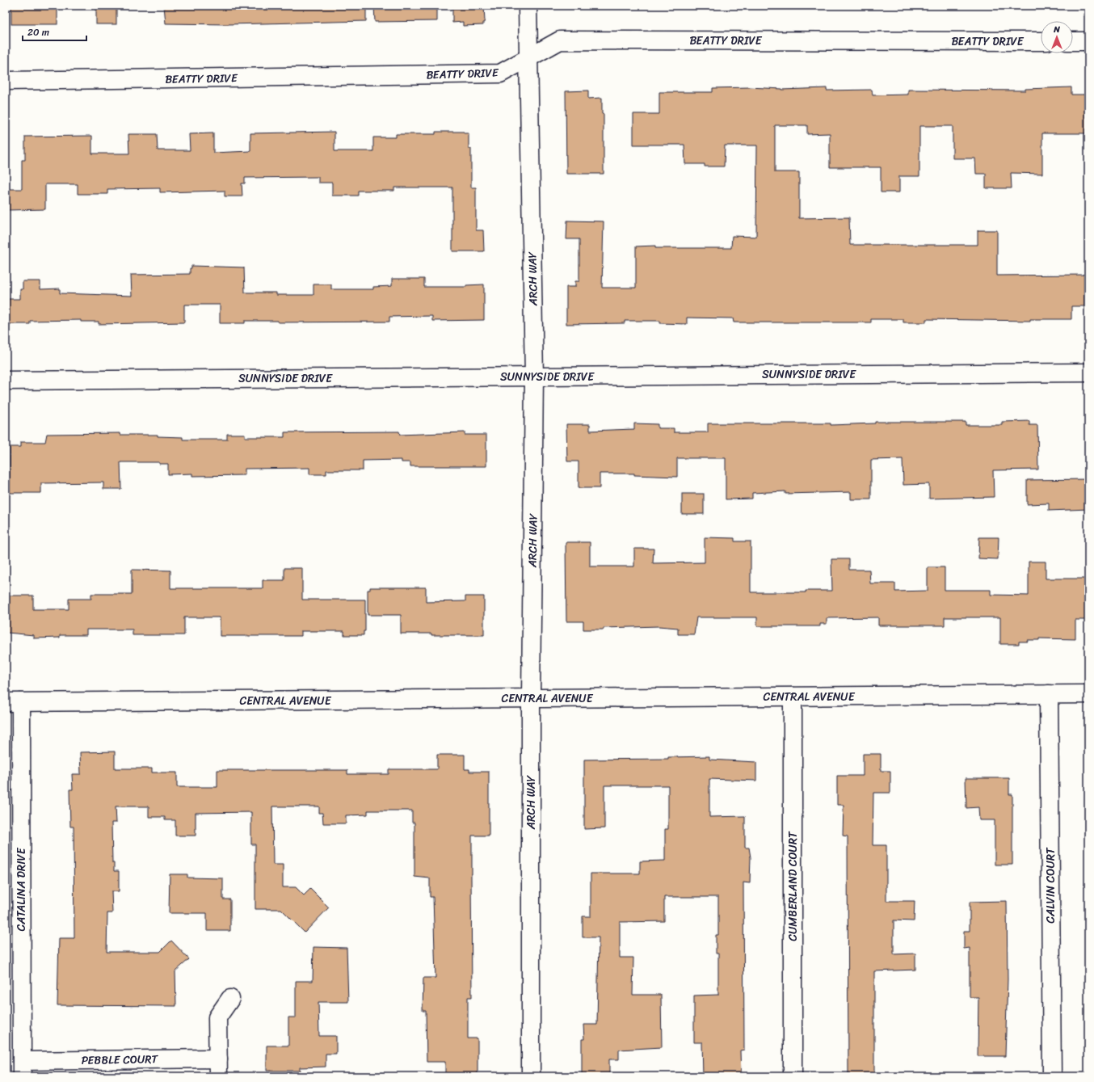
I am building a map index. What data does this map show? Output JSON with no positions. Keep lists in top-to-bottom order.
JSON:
{
  "streets": {
    "street": [
      "BEATTY DRIVE",
      "ARCH WAY",
      "SUNNYSIDE DRIVE",
      "CENTRAL AVENUE",
      "CALVIN COURT",
      "CUMBERLAND COURT",
      "CATALINA DRIVE",
      "PEBBLE COURT"
    ]
  },
  "crossings": [
    ["BEATTY DRIVE", "ARCH WAY"],
    ["ARCH WAY", "SUNNYSIDE DRIVE"],
    ["ARCH WAY", "CENTRAL AVENUE"],
    ["CENTRAL AVENUE", "CALVIN COURT"],
    ["CENTRAL AVENUE", "CUMBERLAND COURT"],
    ["CENTRAL AVENUE", "CATALINA DRIVE"],
    ["CATALINA DRIVE", "PEBBLE COURT"]
  ],
  "scale_bar": "20 m",
  "north": "top"
}
